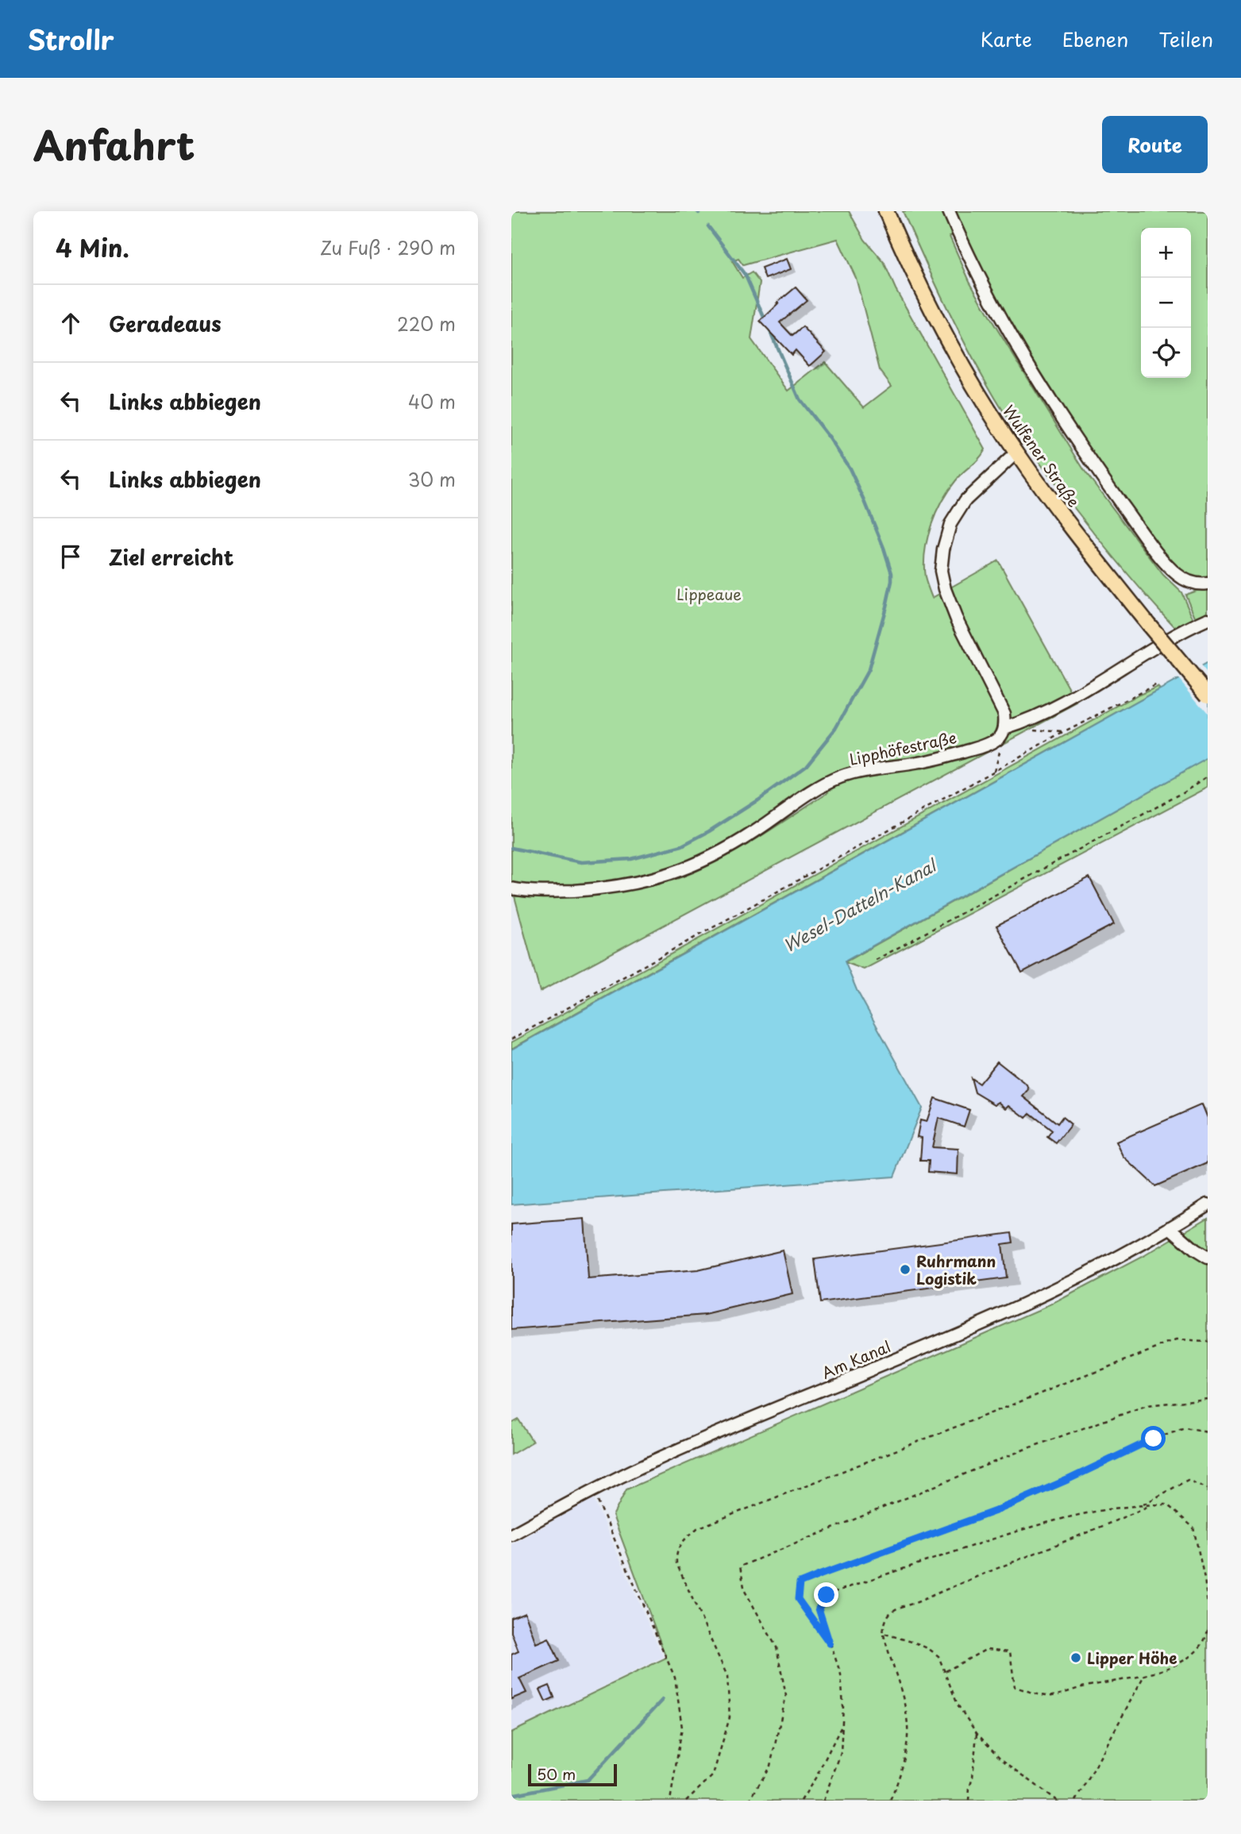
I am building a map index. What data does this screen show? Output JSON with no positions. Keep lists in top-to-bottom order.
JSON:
{
  "streets": {
    "main road": ["Wulfener Straße"],
    "street": ["Lipphöfestraße", "Am Kanal"]
  },
  "water": ["Wesel-Datteln-Kanal"],
  "parks": ["Lippeaue"],
  "places": ["Ruhrmann Logistik", "Lipper Höhe"],
  "scale_bar": "50 m",
  "page": {
    "header": "Strollr",
    "nav": ["Karte", "Ebenen", "Teilen"],
    "title": "Anfahrt",
    "buttons": "Route",
    "heading": ["4 Min.", "Zu Fuß · 290 m"],
    "map_buttons": ["+", "−"],
    "list": [
      ["Geradeaus", "220 m"],
      ["Links abbiegen", "40 m"],
      ["Links abbiegen", "30 m"],
      "Ziel erreicht"
    ],
    "scale": "50 m"
  }
}
